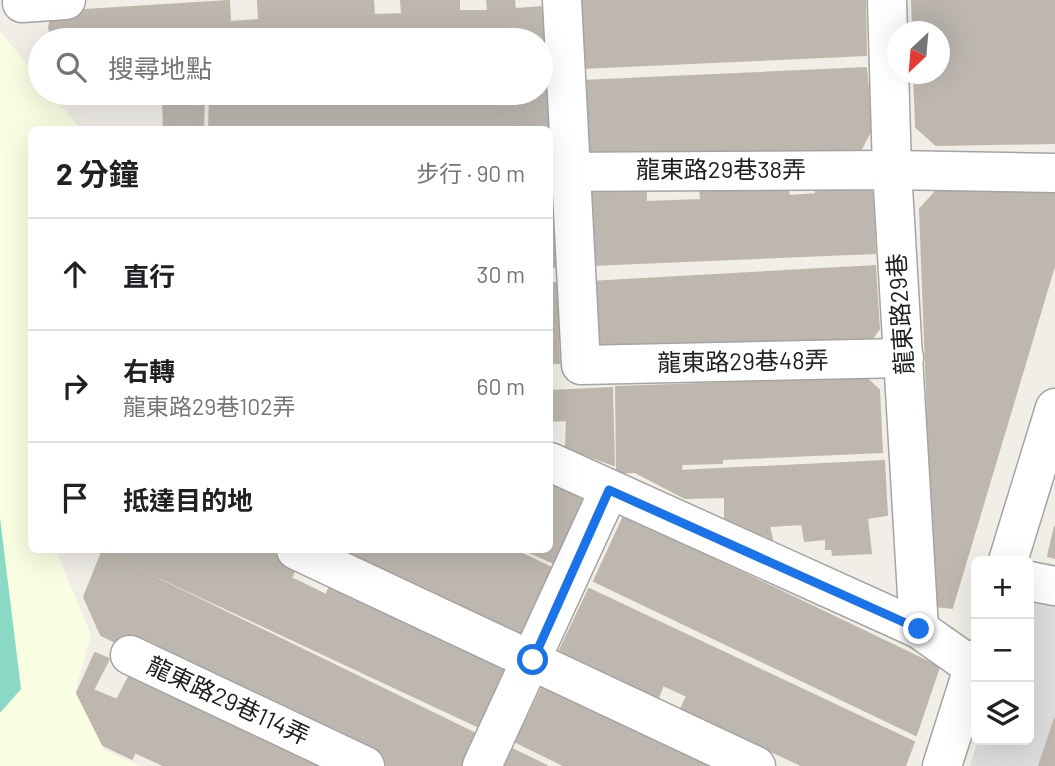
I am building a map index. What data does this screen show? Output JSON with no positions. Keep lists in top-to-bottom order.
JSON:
{
  "streets": {
    "street": [
      "龍東路29巷38弄",
      "龍東路29巷",
      "龍東路29巷48弄",
      "龍東路29巷114弄"
    ]
  },
  "crossings": [
    ["龍東路29巷38弄", "龍東路29巷"],
    ["龍東路29巷38弄", "龍東路29巷48弄"],
    ["龍東路29巷", "龍東路29巷48弄"]
  ],
  "north": "bottom left",
  "page": {
    "search": "搜尋地點",
    "heading": ["2 分鐘", "步行 · 90 m"],
    "list": [
      ["直行", "30 m"],
      ["右轉", "龍東路29巷102弄", "60 m"],
      "抵達目的地"
    ],
    "map_buttons": ["+", "−"]
  }
}
